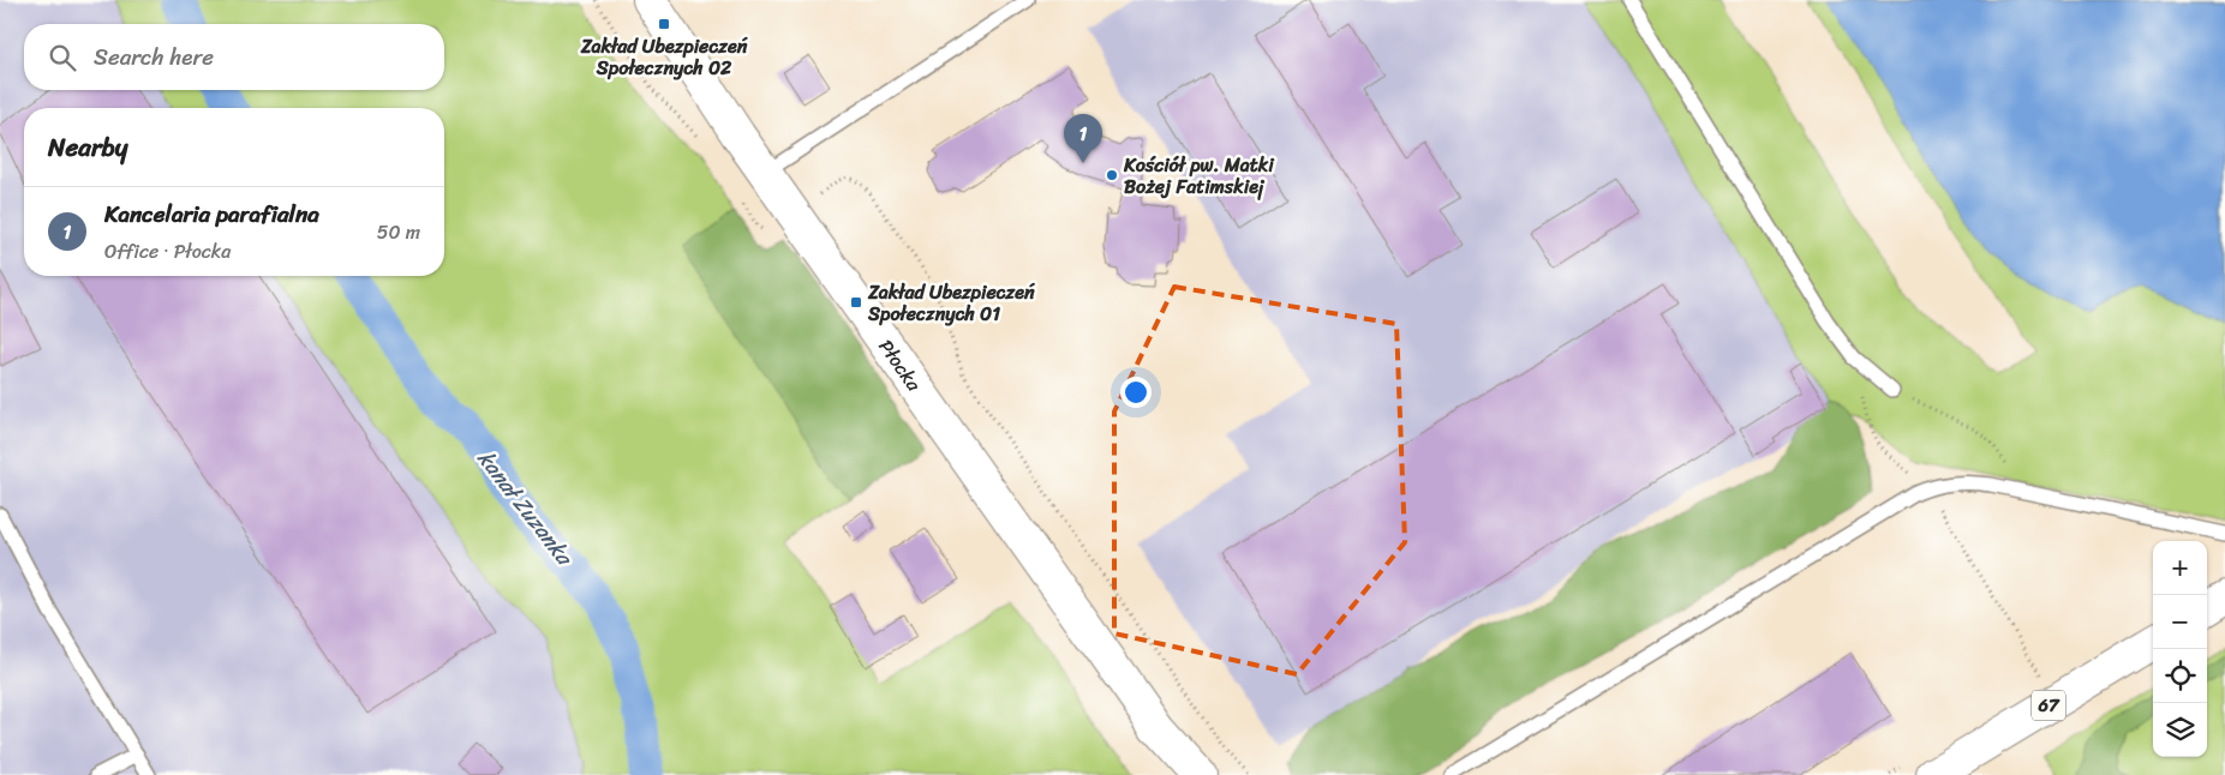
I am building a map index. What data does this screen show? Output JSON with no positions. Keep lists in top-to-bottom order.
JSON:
{
  "streets": {
    "street": ["Płocka", "67"]
  },
  "water": ["kanał Zuzanka"],
  "places": {
    "transit": ["Zakład Ubezpieczeń Społecznych 02", "Zakład Ubezpieczeń Społecznych 01"],
    "other": ["Kościół pw. Matki Bożej Fatimskiej"]
  },
  "page": {
    "search": "Search here",
    "heading": "Nearby",
    "pins": "1",
    "list": [
      {
        "mark": "1",
        "name": "Kancelaria parafialna",
        "note": "Office · Płocka",
        "value": "50 m"
      }
    ],
    "map_buttons": ["+", "−"]
  }
}
